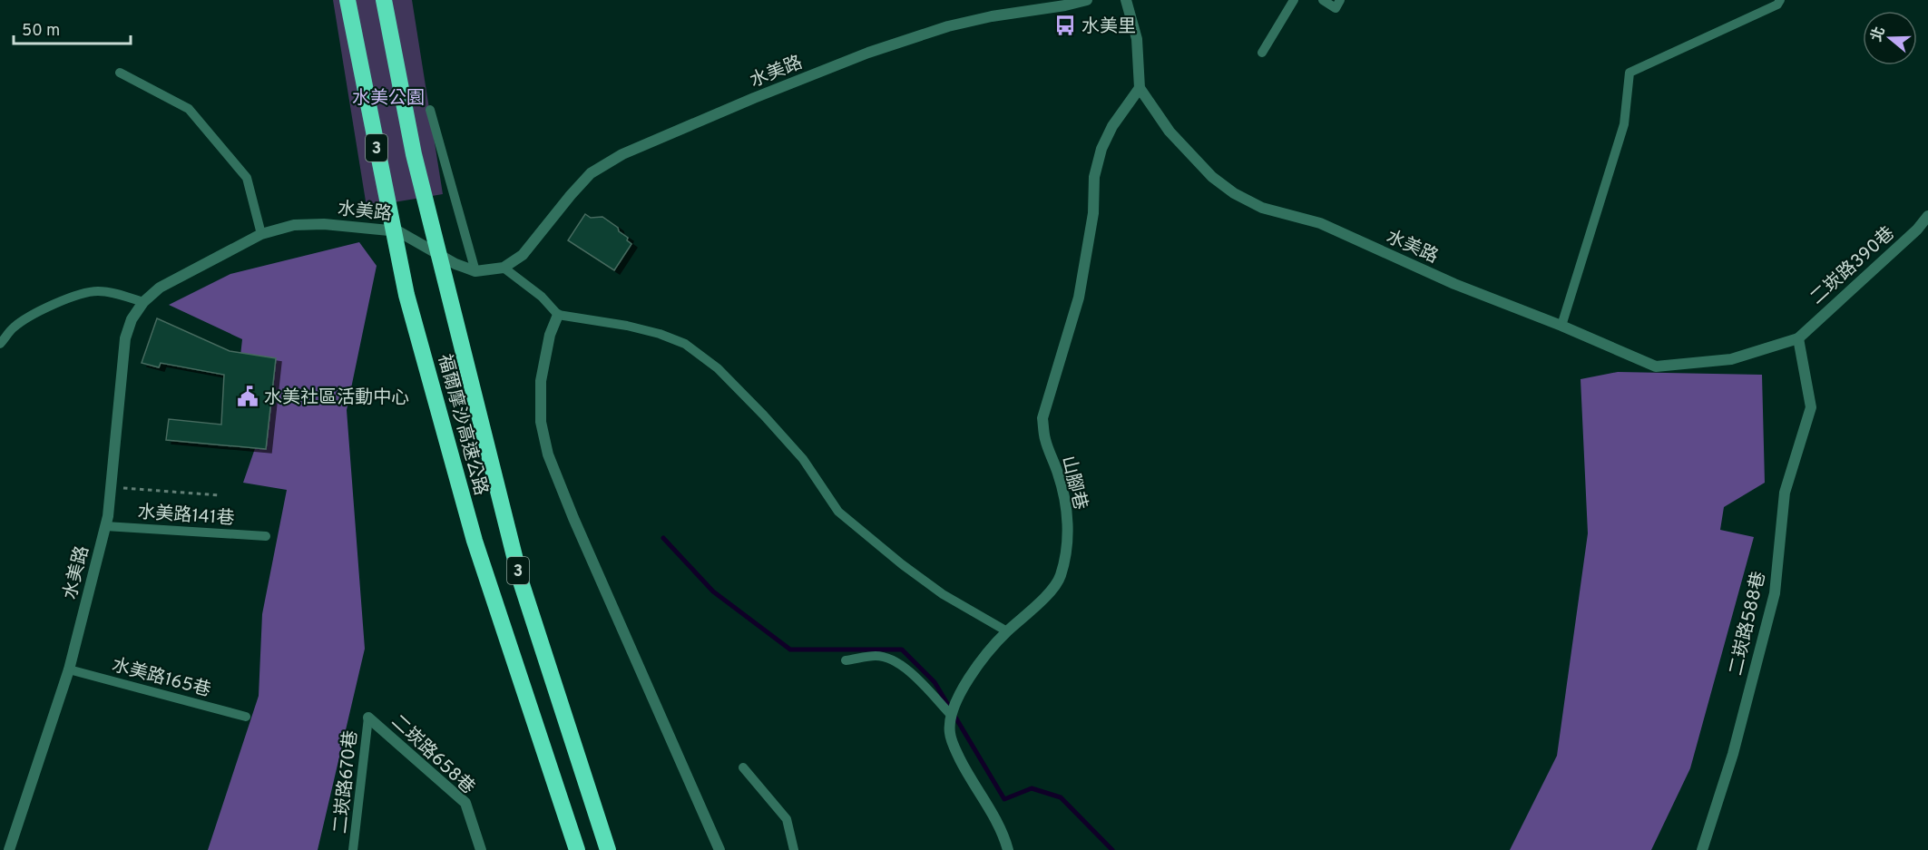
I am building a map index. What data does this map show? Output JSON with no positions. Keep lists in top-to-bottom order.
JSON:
{
  "streets": {
    "highway": ["3", "福爾摩沙高速公路"],
    "street": [
      "水美路",
      "二崁路390巷",
      "山腳巷",
      "二崁路588巷",
      "二崁路658巷"
    ],
    "lane": ["水美路141巷", "水美路165巷", "二崁路670巷"]
  },
  "crossings": [
    ["水美路", "二崁路390巷"],
    ["水美路", "山腳巷"],
    ["水美路", "水美路141巷"],
    ["水美路", "二崁路588巷"],
    ["水美路", "水美路165巷"],
    ["二崁路390巷", "二崁路588巷"],
    ["二崁路658巷", "二崁路670巷"]
  ],
  "parks": ["水美公園"],
  "places": {
    "bus stop": ["水美里"],
    "public building": ["水美社區活動中心"]
  },
  "scale_bar": "50 m",
  "north": "left"
}
